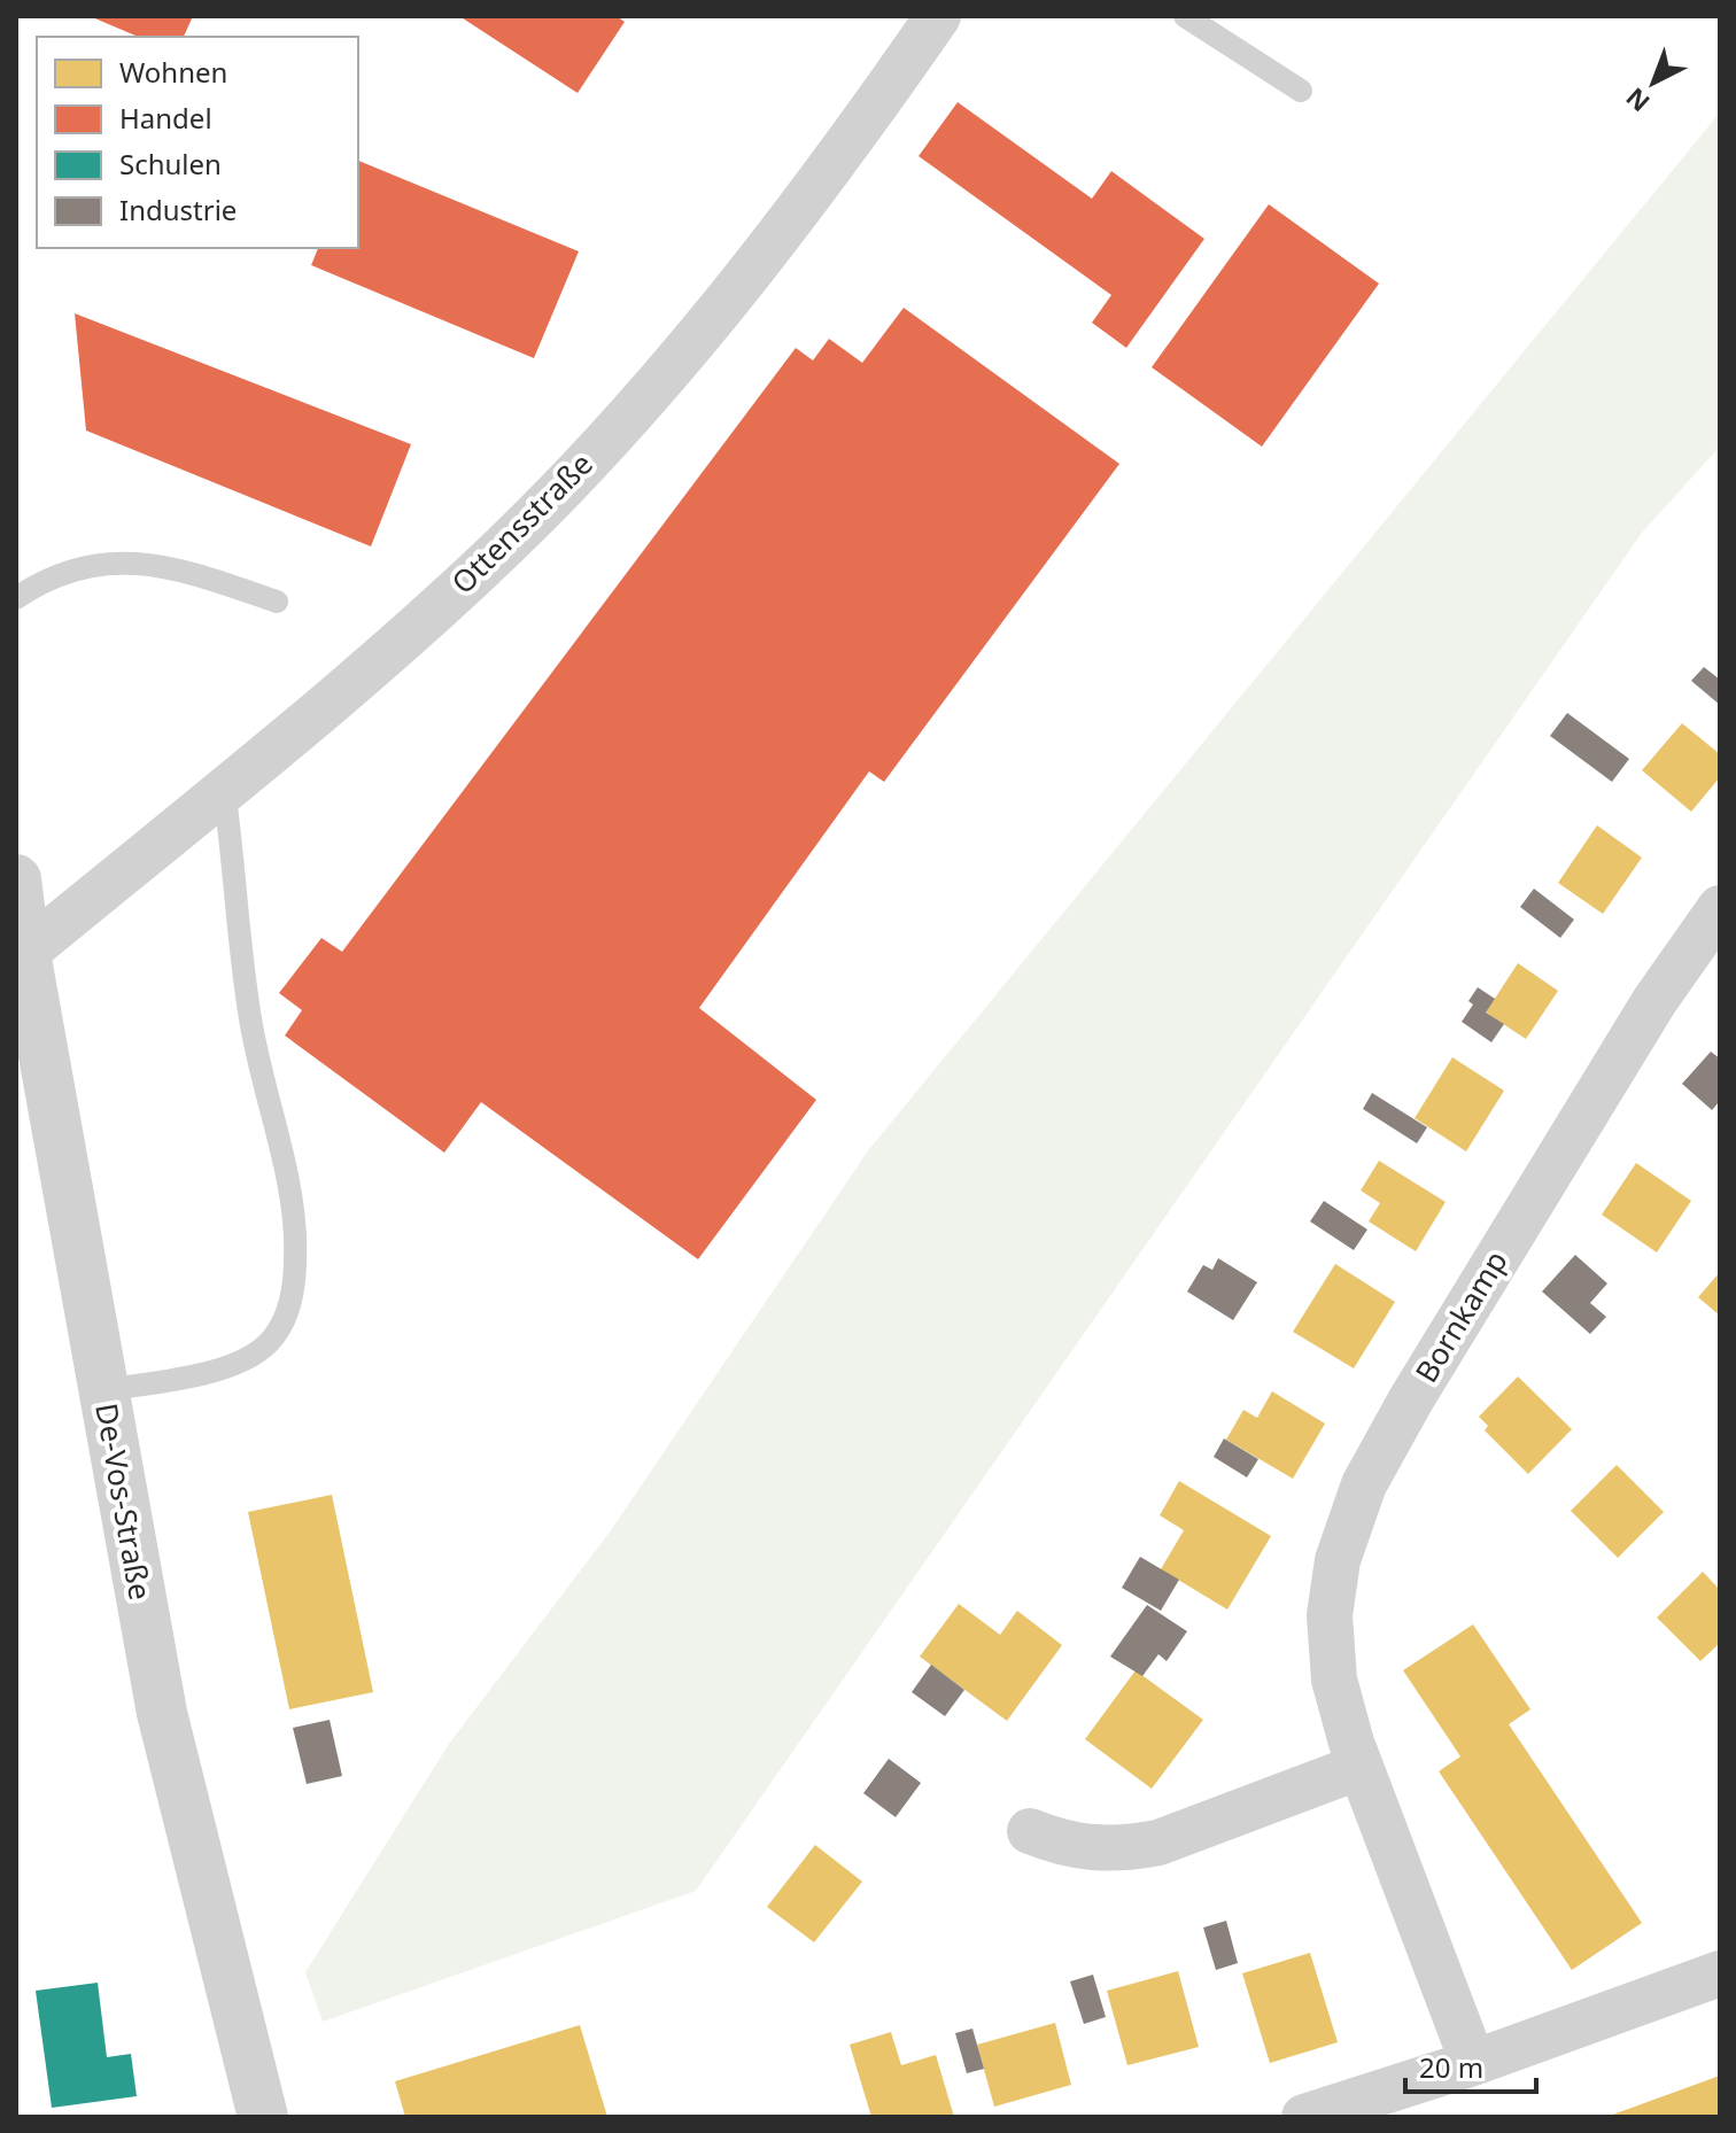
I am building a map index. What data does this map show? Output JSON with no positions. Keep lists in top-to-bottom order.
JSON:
{
  "streets": {
    "street": ["Ottensstraße", "Bornkamp", "De-Vos-Straße"]
  },
  "crossings": [
    ["Ottensstraße", "De-Vos-Straße"]
  ],
  "legend": [
    "Wohnen",
    "Handel",
    "Schulen",
    "Industrie"
  ],
  "scale_bar": "20 m",
  "north": "bottom left"
}
